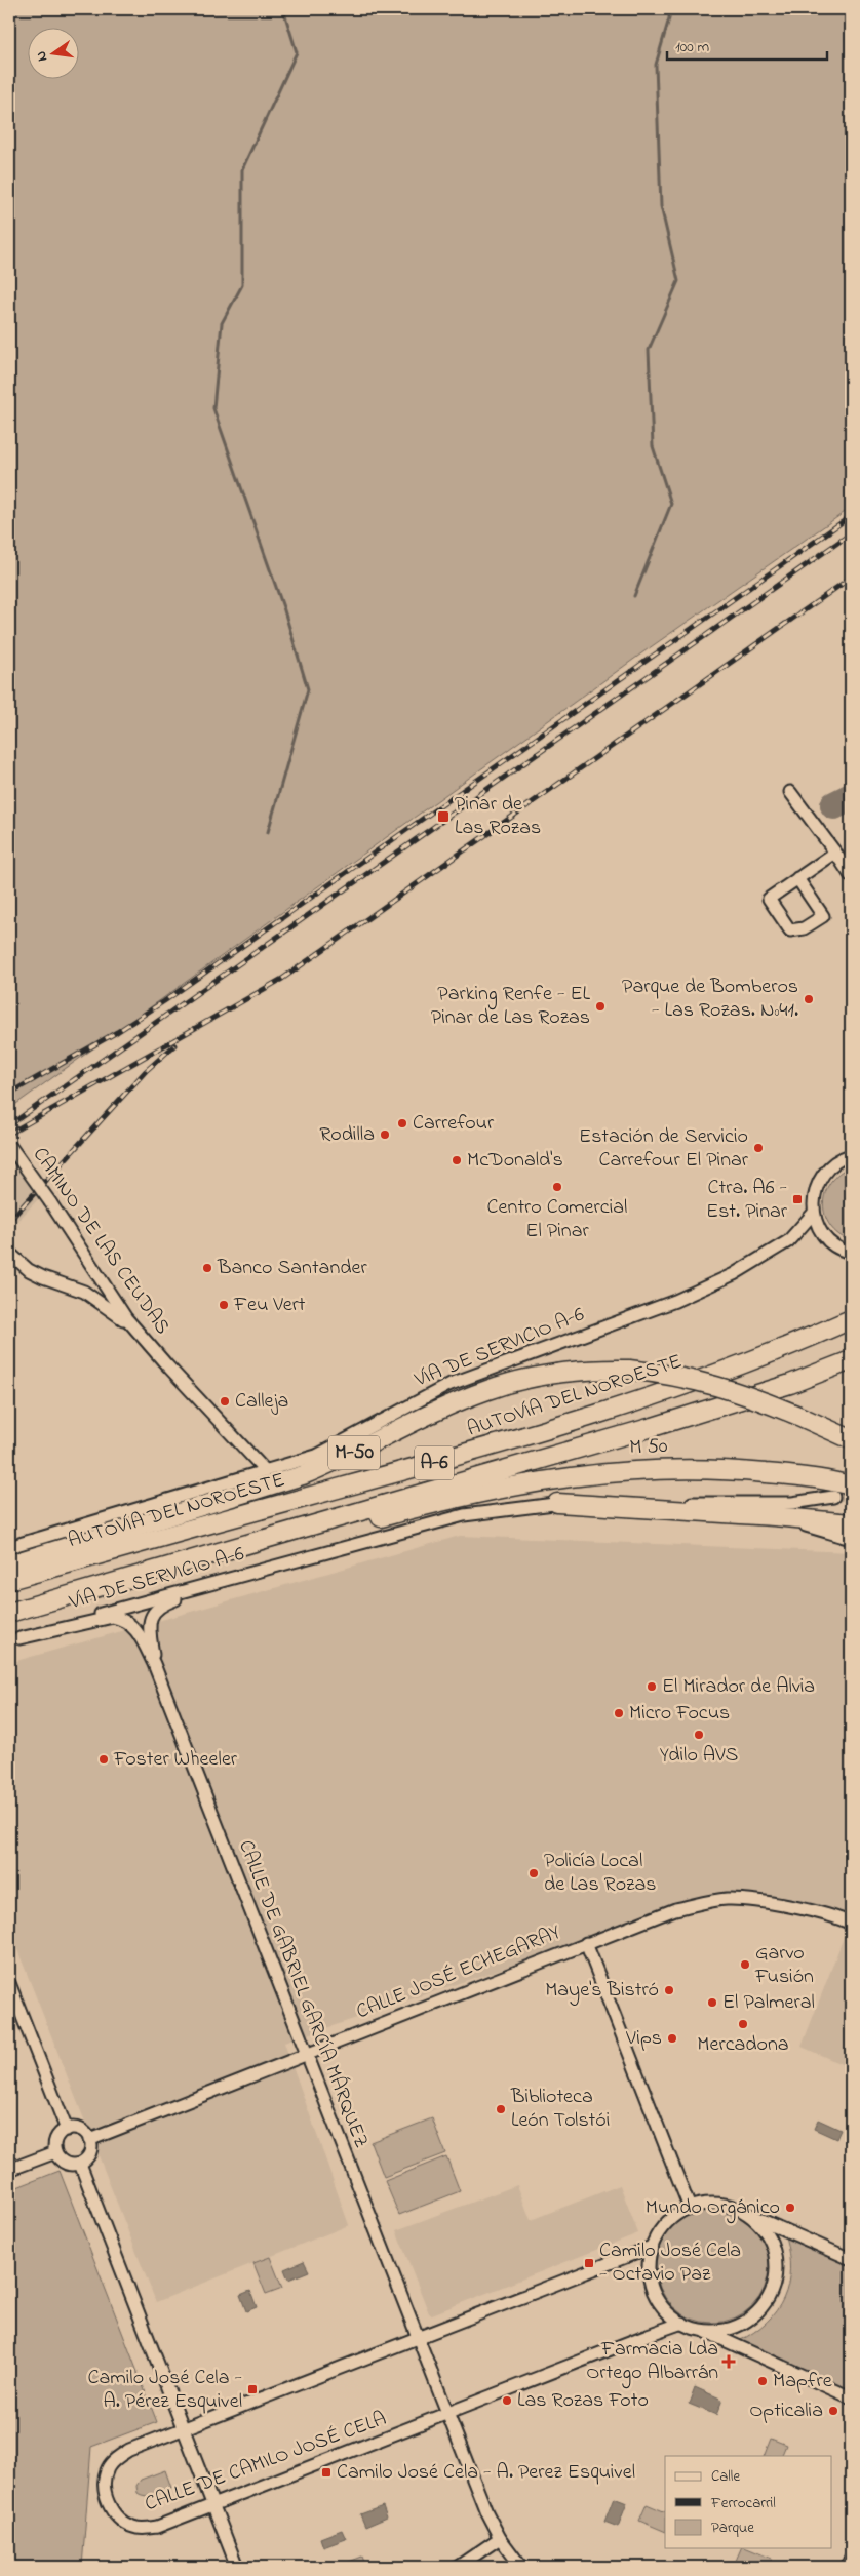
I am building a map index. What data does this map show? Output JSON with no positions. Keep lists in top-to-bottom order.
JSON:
{
  "streets": {
    "highway": [
      "AUTOVÍA DEL NOROESTE",
      "M 50",
      "M-50",
      "A-6"
    ],
    "street": [
      "CAMINO DE LAS CEUDAS",
      "VÍA DE SERVICIO A-6",
      "CALLE JOSÉ ECHEGARAY",
      "CALLE DE GABRIEL GARCÍA MÁRQUEZ",
      "CALLE DE CAMILO JOSÉ CELA"
    ]
  },
  "crossings": [
    ["CAMINO DE LAS CEUDAS", "VÍA DE SERVICIO A-6"],
    ["VÍA DE SERVICIO A-6", "CALLE DE GABRIEL GARCÍA MÁRQUEZ"],
    ["M 50", "A-6"],
    ["CALLE JOSÉ ECHEGARAY", "CALLE DE GABRIEL GARCÍA MÁRQUEZ"],
    ["CALLE DE GABRIEL GARCÍA MÁRQUEZ", "CALLE DE CAMILO JOSÉ CELA"]
  ],
  "places": {
    "transit": [
      "Pinar de Las Rozas",
      "Ctra. A6 - Est. Pinar",
      "Camilo José Cela - Octavio Paz",
      "Camilo José Cela - A. Pérez Esquivel",
      "Camilo José Cela - A. Perez Esquivel"
    ],
    "other": [
      "Parque de Bomberos - Las Rozas. Nº41.",
      "Parking Renfe - EL Pinar de Las Rozas",
      "Carrefour",
      "Rodilla",
      "Estación de Servicio Carrefour El Pinar",
      "McDonald's",
      "Centro Comercial El Pinar",
      "Banco Santander",
      "Feu Vert",
      "Calleja",
      "El Mirador de Alvia",
      "Micro Focus",
      "Ydilo AVS",
      "Foster Wheeler",
      "Policía Local de Las Rozas",
      "Garvo Fusión",
      "Maye's Bistró",
      "El Palmeral",
      "Mercadona",
      "Vips",
      "Biblioteca León Tolstói",
      "Mundo Orgánico",
      "Mapfre",
      "Las Rozas Foto",
      "Opticalia"
    ],
    "health": ["Farmacia Lda Ortego Albarrán"]
  },
  "legend": ["Calle", "Ferrocarril", "Parque"],
  "scale_bar": "100 m",
  "north": "left"
}
